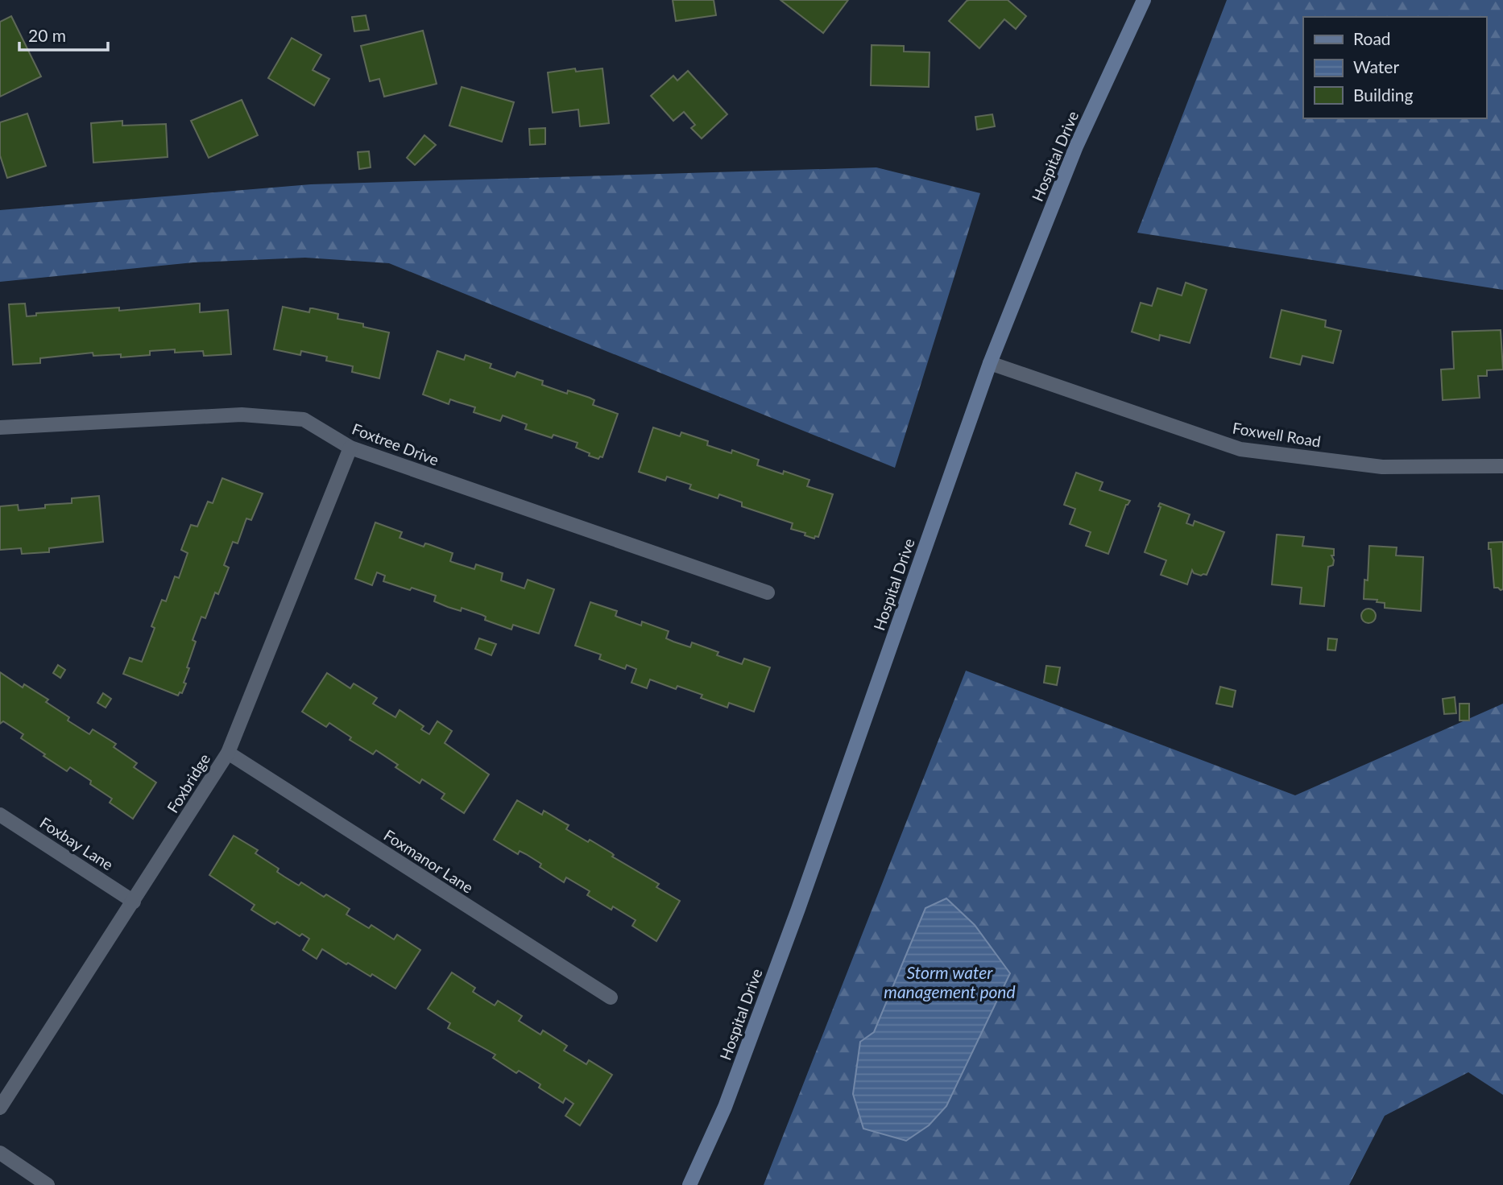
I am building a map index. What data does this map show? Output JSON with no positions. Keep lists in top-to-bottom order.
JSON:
{
  "streets": {
    "street": [
      "Hospital Drive",
      "Foxwell Road",
      "Foxtree Drive",
      "Foxbridge",
      "Foxbay Lane",
      "Foxmanor Lane"
    ]
  },
  "crossings": [
    ["Hospital Drive", "Foxwell Road"],
    ["Foxtree Drive", "Foxbridge"],
    ["Foxbridge", "Foxbay Lane"],
    ["Foxbridge", "Foxmanor Lane"]
  ],
  "water": ["Storm water management pond"],
  "legend": ["Road", "Water", "Building"],
  "scale_bar": "20 m"
}
